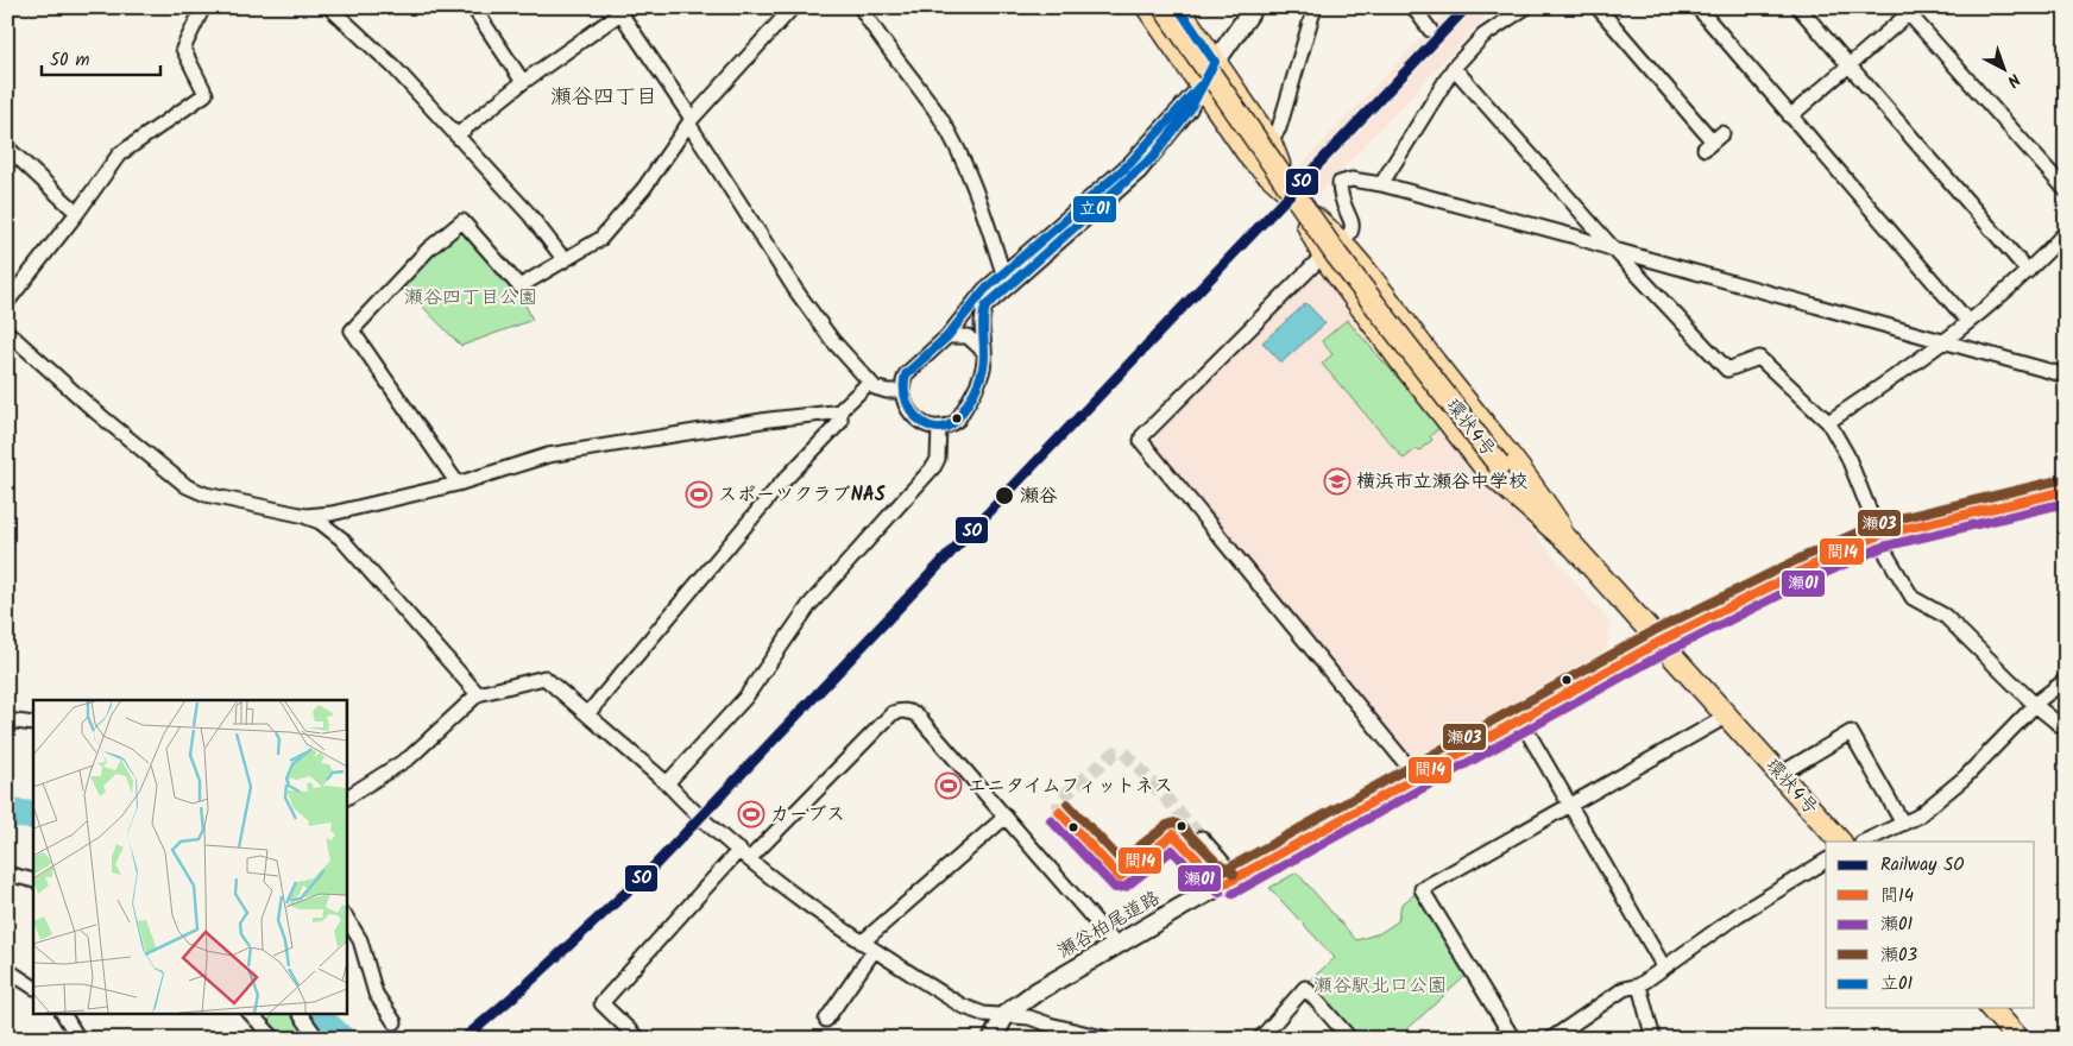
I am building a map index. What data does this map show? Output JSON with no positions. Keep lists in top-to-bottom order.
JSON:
{
  "streets": {
    "main road": ["環状4号", "瀬谷柏尾道路"]
  },
  "crossings": [
    ["環状4号", "瀬谷柏尾道路"]
  ],
  "districts": ["瀬谷四丁目"],
  "parks": ["瀬谷四丁目公園", "瀬谷駅北口公園"],
  "places": {
    "school or university": ["横浜市立瀬谷中学校"],
    "sports": ["スポーツクラブNAS", "エニタイムフィットネス", "カーブス"],
    "other": ["瀬谷"]
  },
  "lines": [
    "rail line SO",
    "transit line 立01",
    "transit line 瀬03",
    "transit line 間14",
    "transit line 瀬01"
  ],
  "legend": [
    "Railway SO",
    "間14",
    "瀬01",
    "瀬03",
    "立01"
  ],
  "scale_bar": "50 m",
  "north": "bottom right"
}
